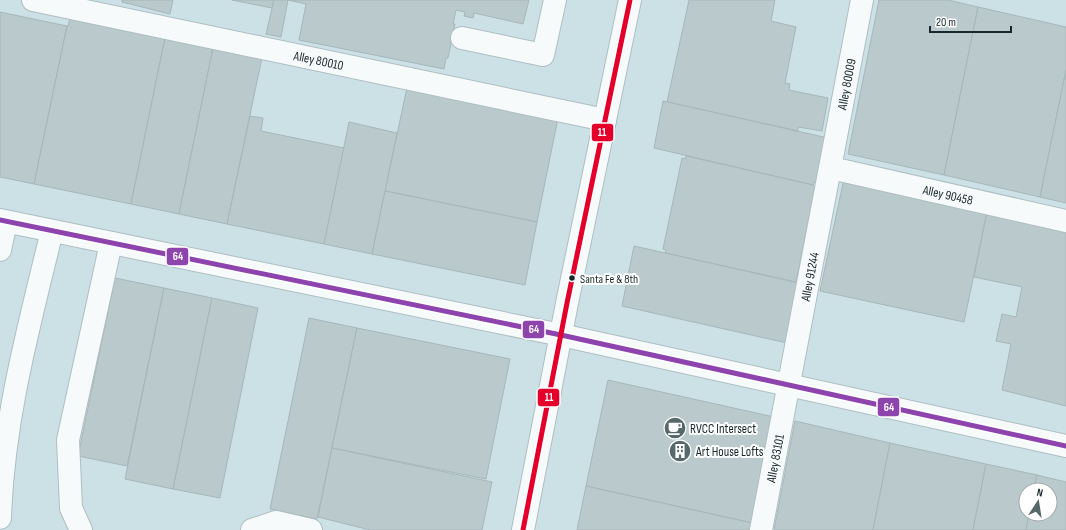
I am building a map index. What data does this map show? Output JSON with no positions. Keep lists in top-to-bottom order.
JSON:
{
  "streets": {
    "main road": [
      "Alley 80010",
      "Alley 80009",
      "Alley 90458",
      "Alley 91244",
      "Alley 83101"
    ]
  },
  "crossings": [
    ["Alley 80009", "Alley 90458"],
    ["Alley 80009", "Alley 91244"],
    ["Alley 90458", "Alley 91244"],
    ["Alley 91244", "Alley 83101"]
  ],
  "places": {
    "other": ["Santa Fe & 8th"],
    "cafe": ["RVCC Intersect"],
    "building": ["Art House Lofts"]
  },
  "lines": ["transit line 11", "transit line 64"],
  "scale_bar": "20 m",
  "north": "top"
}
